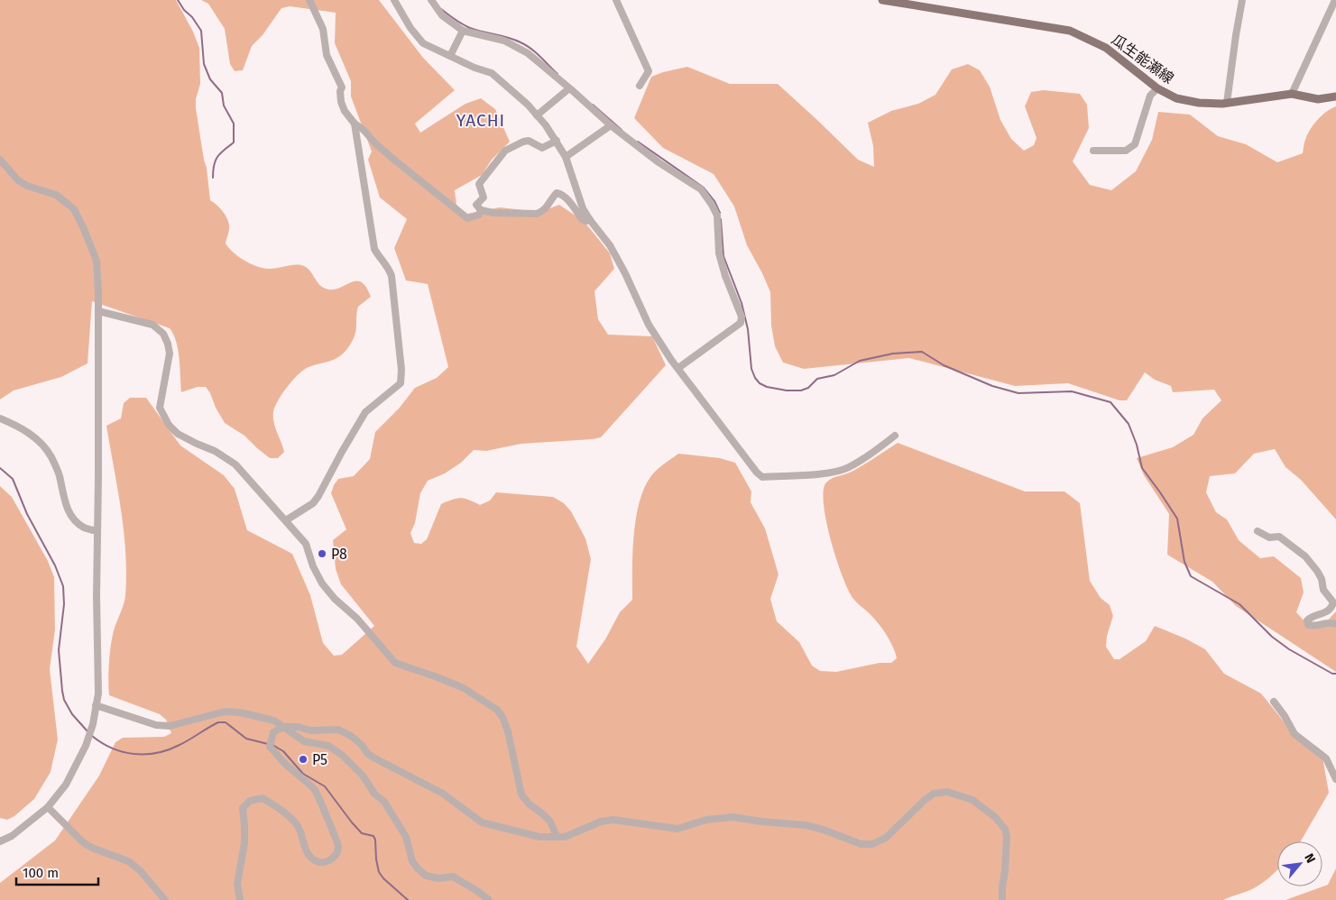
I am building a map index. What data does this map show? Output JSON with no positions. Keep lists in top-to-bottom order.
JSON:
{
  "streets": {
    "main road": ["瓜生能瀬線"]
  },
  "districts": ["YACHI"],
  "places": ["P8", "P5"],
  "scale_bar": "100 m",
  "north": "top right"
}
